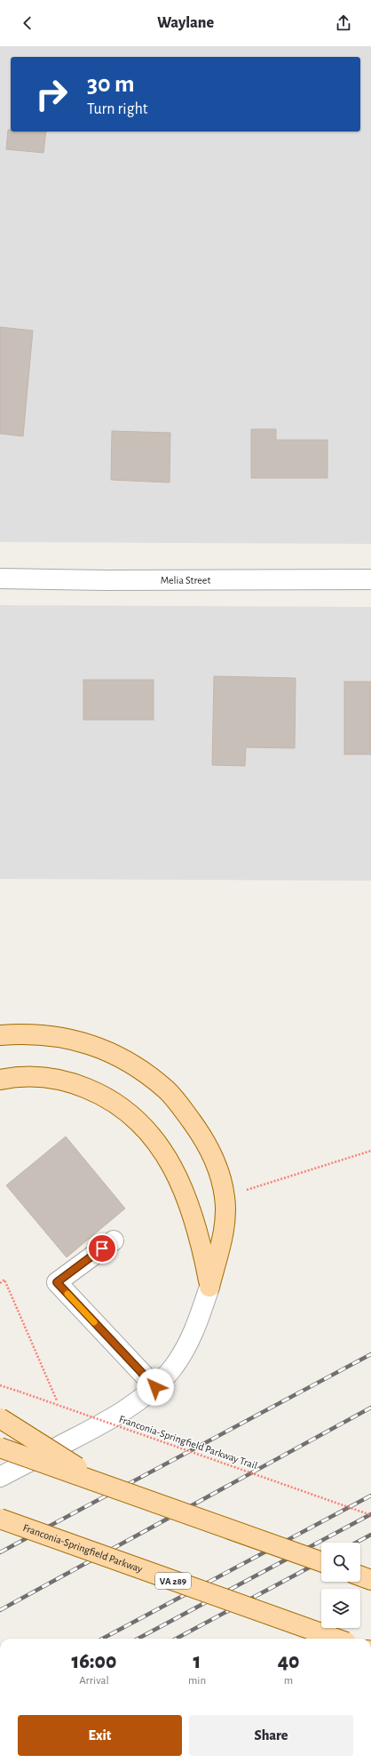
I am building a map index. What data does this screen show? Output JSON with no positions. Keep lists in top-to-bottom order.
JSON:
{
  "streets": {
    "main road": ["Franconia-Springfield Parkway", "VA 289"],
    "street": ["Melia Street"],
    "path": ["Franconia-Springfield Parkway Trail"]
  },
  "page": {
    "header": "Waylane",
    "turn": ["30 m", "Turn right"],
    "eta": [
      "16:00",
      "Arrival",
      "1",
      "min",
      "40",
      "m"
    ],
    "buttons": ["Exit", "Share"]
  }
}
